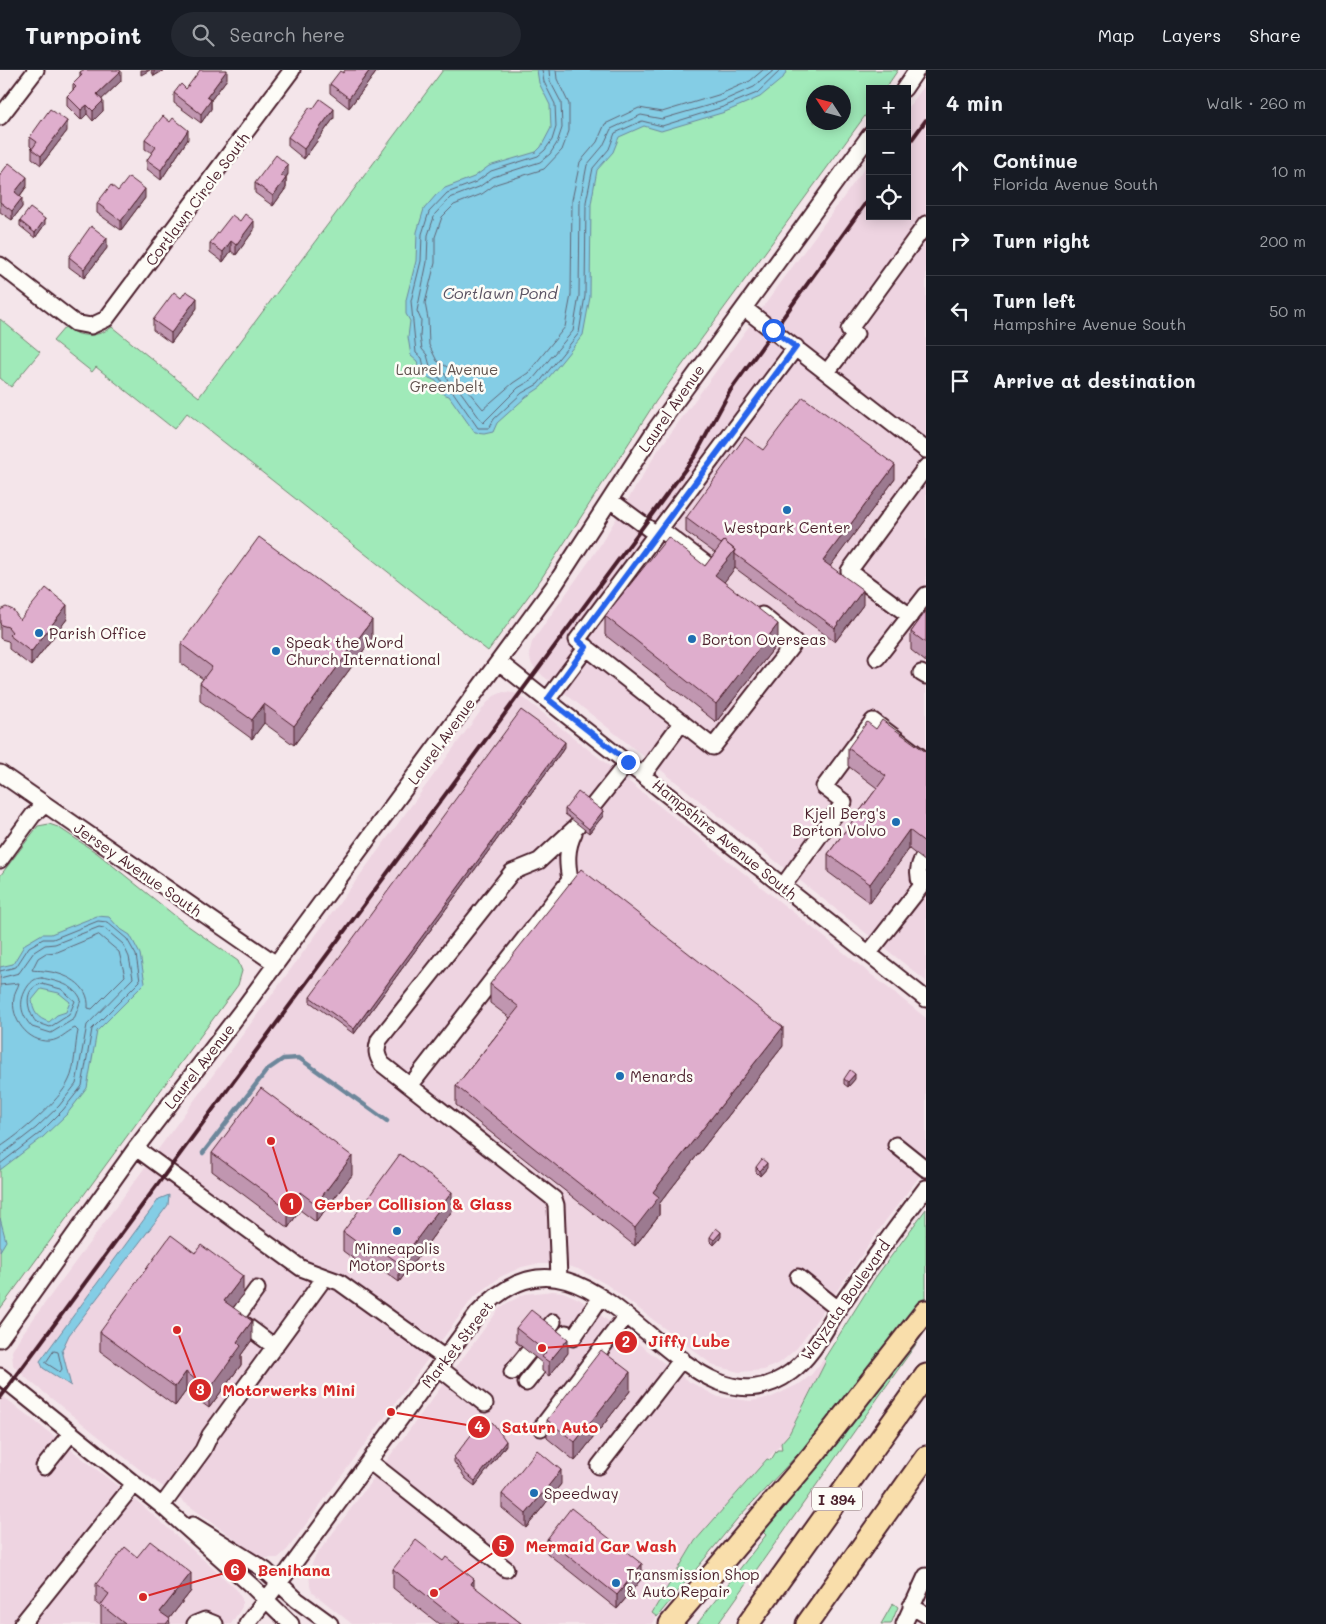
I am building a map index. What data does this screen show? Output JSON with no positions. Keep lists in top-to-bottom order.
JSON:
{
  "streets": {
    "highway": ["I 394"],
    "street": [
      "Cortlawn Circle South",
      "Laurel Avenue",
      "Hampshire Avenue South",
      "Jersey Avenue South",
      "Wayzata Boulevard",
      "Market Street"
    ]
  },
  "crossings": [
    ["Laurel Avenue", "Hampshire Avenue South"],
    ["Laurel Avenue", "Jersey Avenue South"],
    ["Wayzata Boulevard", "Market Street"]
  ],
  "water": ["Cortlawn Pond"],
  "parks": ["Laurel Avenue Greenbelt"],
  "places": [
    "Westpark Center",
    "Parish Office",
    "Borton Overseas",
    "Speak the Word Church International",
    "Kjell Berg's Borton Volvo",
    "Menards",
    "Gerber Collision & Glass",
    "Minneapolis Motor Sports",
    "Motorwerks Mini",
    "Jiffy Lube",
    "Saturn Auto",
    "Speedway",
    "Transmission Shop & Auto Repair",
    "Mermaid Car Wash",
    "Benihana"
  ],
  "north": "top left",
  "page": {
    "header": "Turnpoint",
    "search": "Search here",
    "nav": ["Map", "Layers", "Share"],
    "heading": ["4 min", "Walk · 260 m"],
    "map_buttons": ["+", "−"],
    "list": [
      ["Continue", "Florida Avenue South", "10 m"],
      ["Turn right", "200 m"],
      ["Turn left", "Hampshire Avenue South", "50 m"],
      "Arrive at destination"
    ]
  }
}
